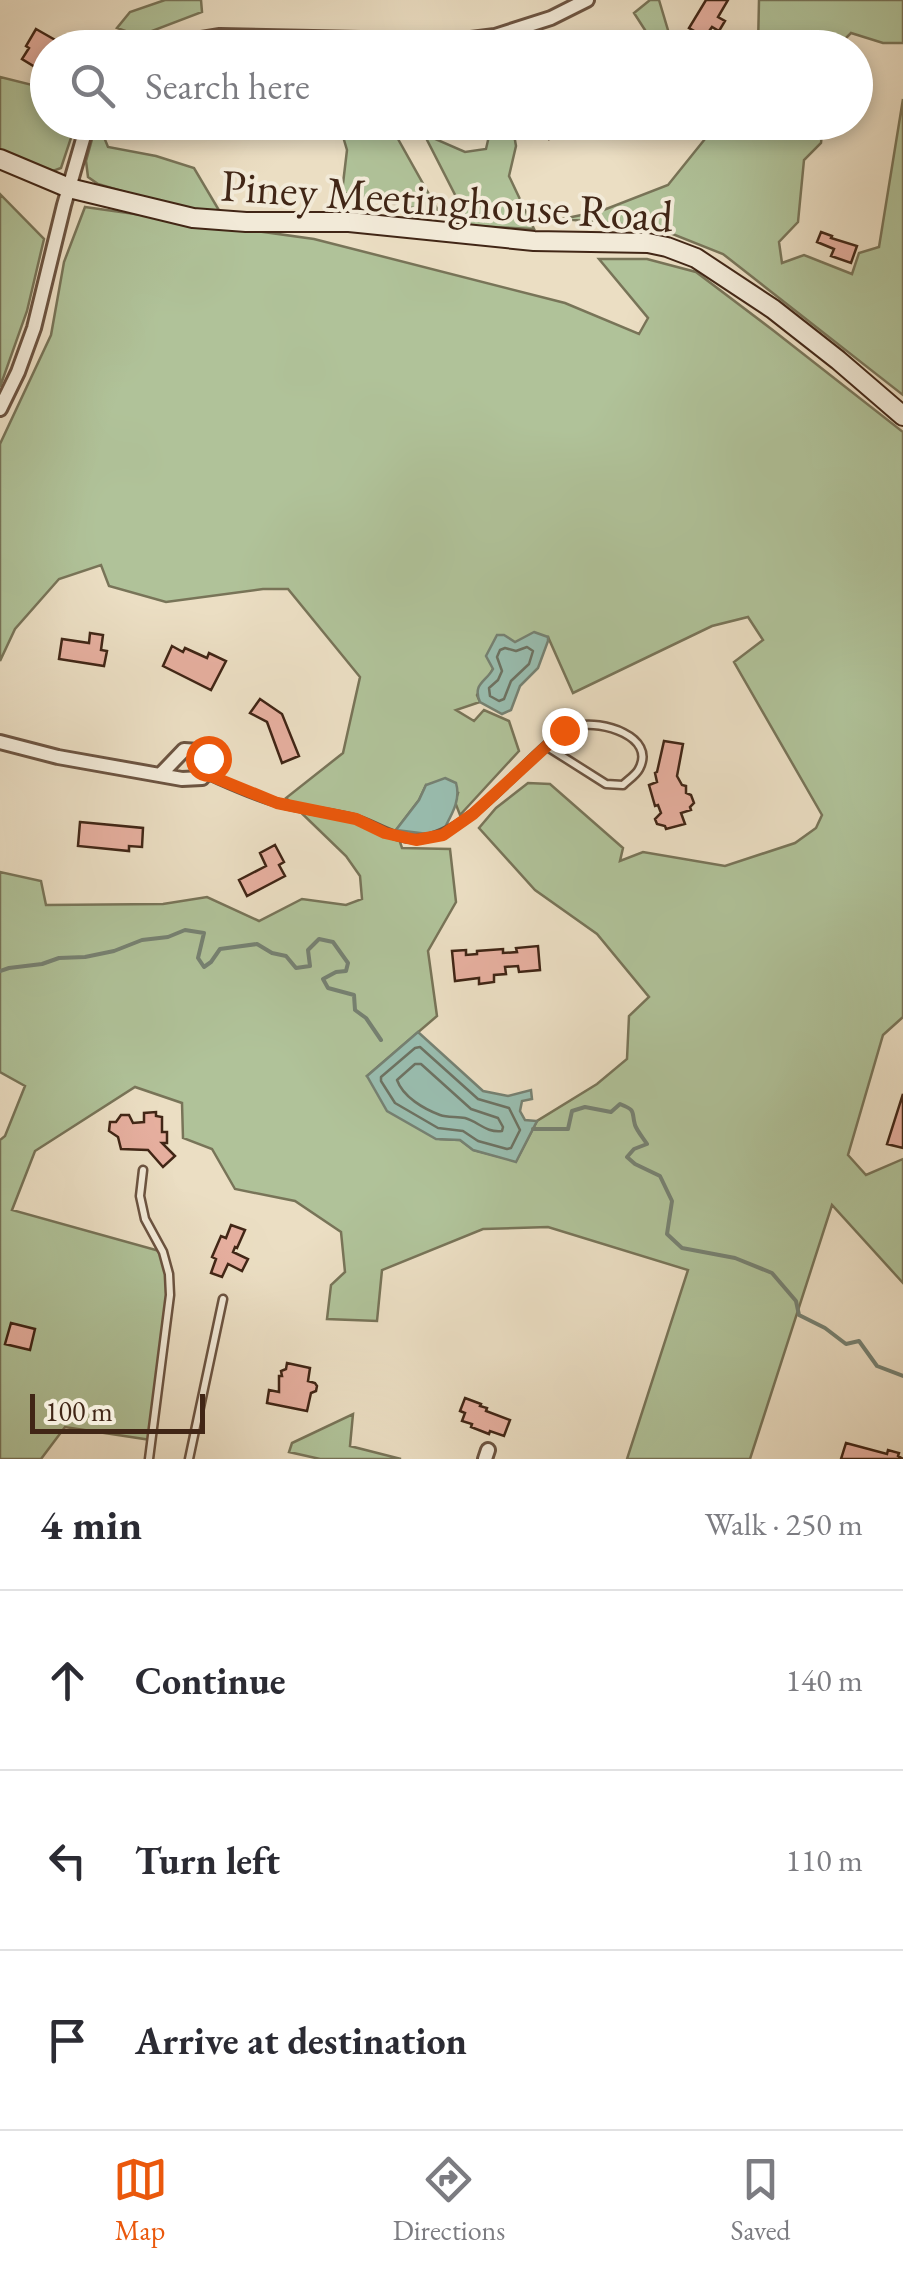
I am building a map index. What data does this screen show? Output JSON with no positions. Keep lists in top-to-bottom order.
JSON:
{
  "streets": {
    "main road": ["Piney Meetinghouse Road"]
  },
  "scale_bar": "100 m",
  "page": {
    "search": "Search here",
    "scale": "100 m",
    "heading": ["4 min", "Walk · 250 m"],
    "list": [
      ["Continue", "140 m"],
      ["Turn left", "110 m"],
      "Arrive at destination"
    ],
    "nav": ["Map", "Directions", "Saved"]
  }
}
